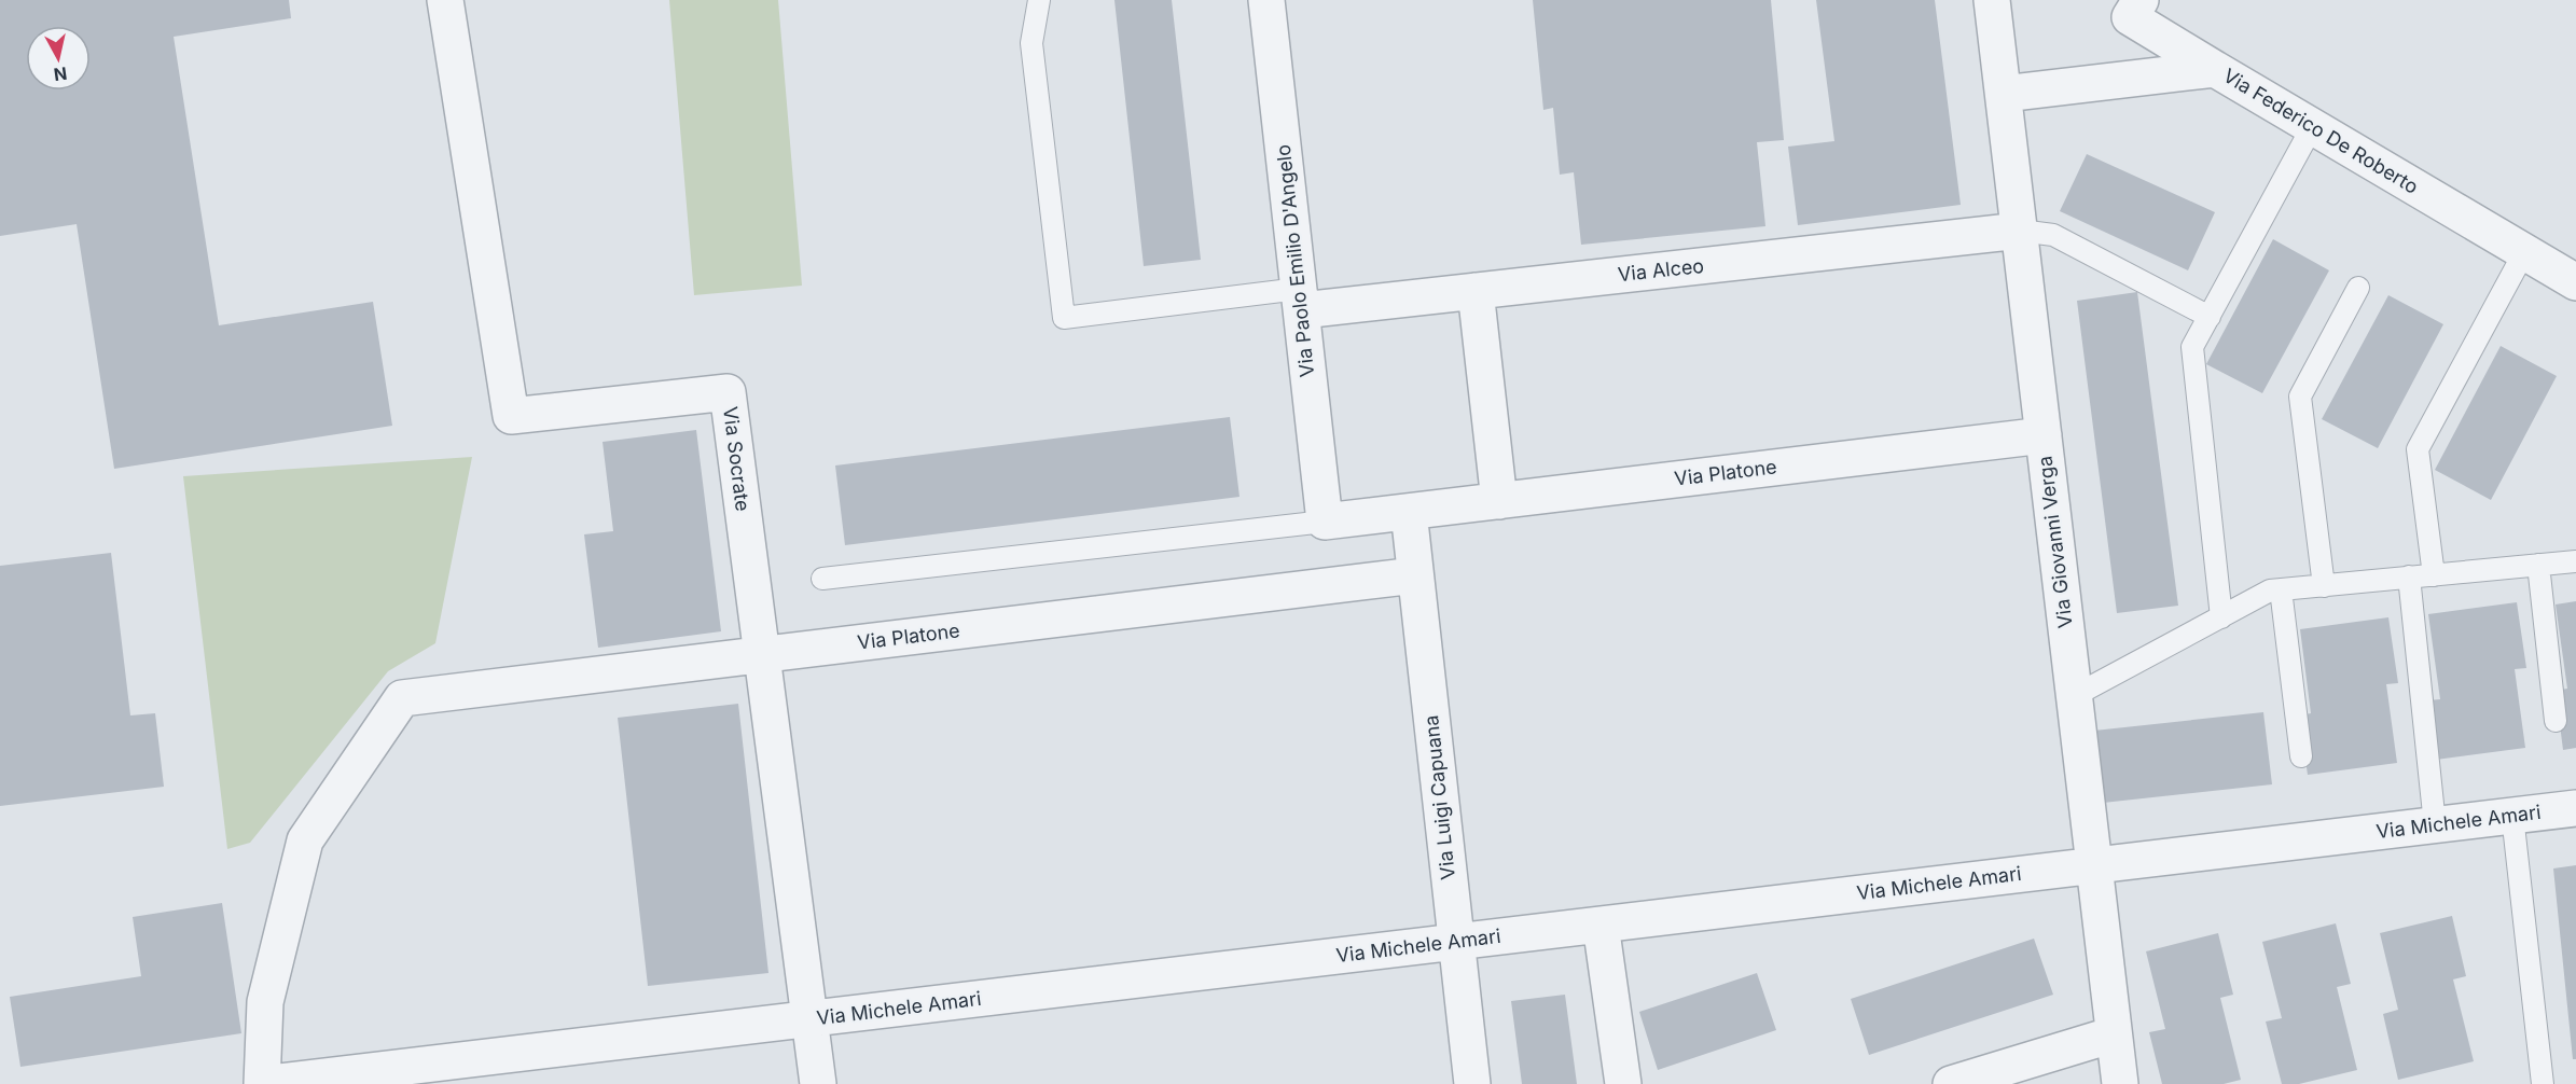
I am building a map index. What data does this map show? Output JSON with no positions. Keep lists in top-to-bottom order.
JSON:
{
  "streets": {
    "street": [
      "Via Federico De Roberto",
      "Via Paolo Emilio D'Angelo",
      "Via Alceo",
      "Via Socrate",
      "Via Platone",
      "Via Giovanni Verga",
      "Via Luigi Capuana",
      "Via Michele Amari"
    ]
  },
  "crossings": [
    ["Via Federico De Roberto", "Via Giovanni Verga"],
    ["Via Paolo Emilio D'Angelo", "Via Alceo"],
    ["Via Paolo Emilio D'Angelo", "Via Platone"],
    ["Via Alceo", "Via Giovanni Verga"],
    ["Via Socrate", "Via Platone"],
    ["Via Socrate", "Via Michele Amari"],
    ["Via Platone", "Via Giovanni Verga"],
    ["Via Platone", "Via Luigi Capuana"],
    ["Via Platone", "Via Michele Amari"],
    ["Via Giovanni Verga", "Via Michele Amari"],
    ["Via Luigi Capuana", "Via Michele Amari"]
  ],
  "north": "bottom"
}
